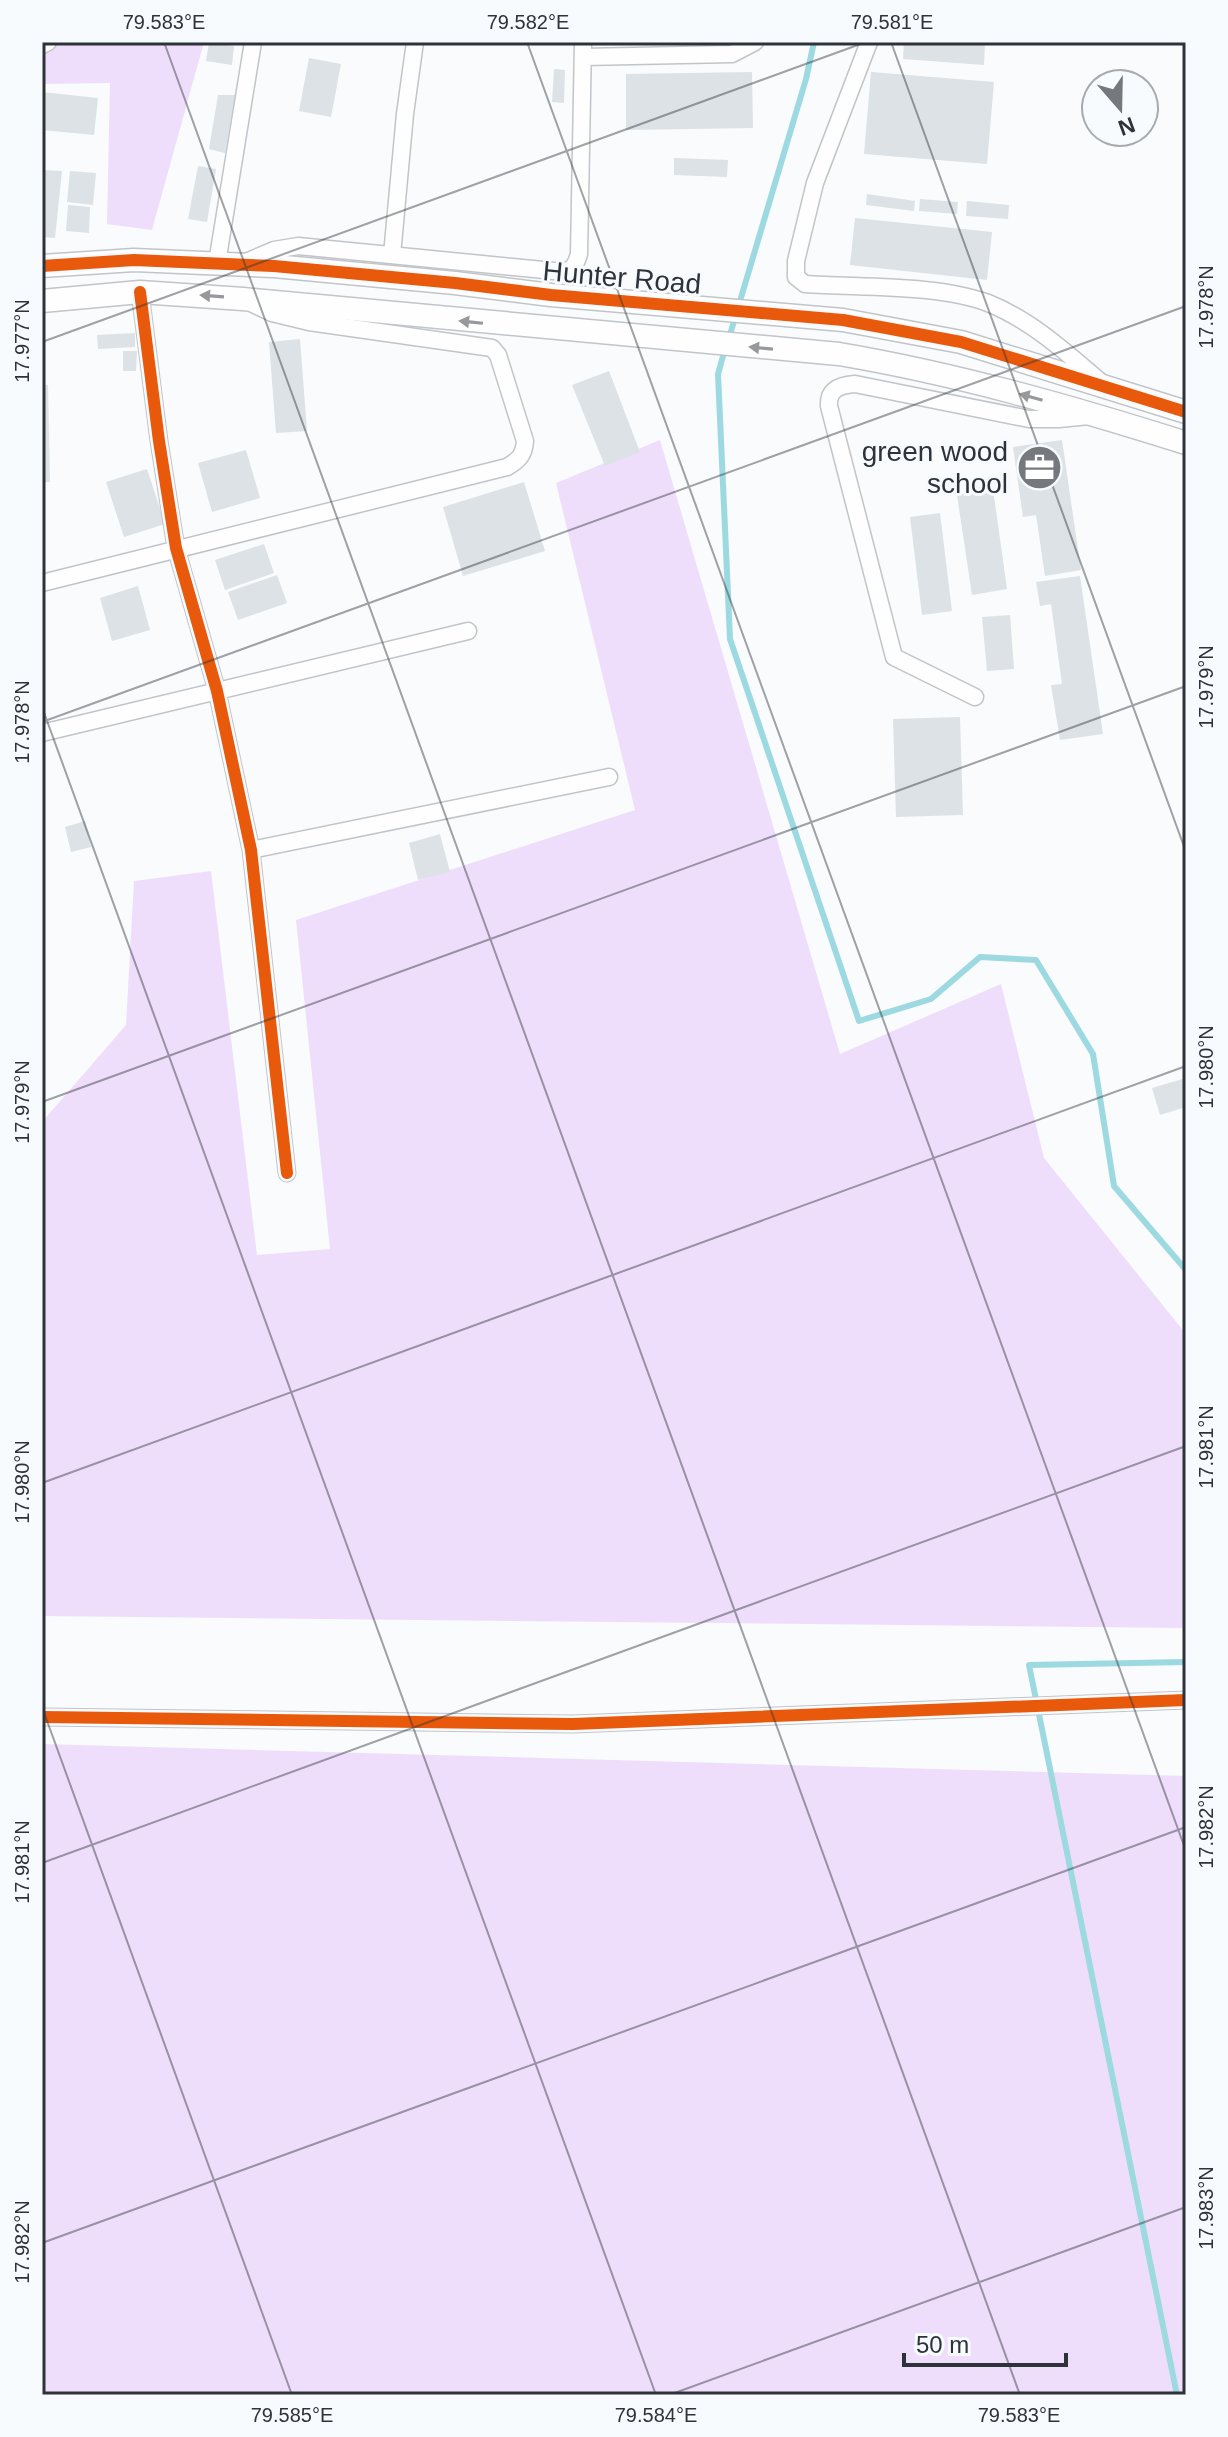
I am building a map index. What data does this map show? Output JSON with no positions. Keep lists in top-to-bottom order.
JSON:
{
  "streets": {
    "street": ["Hunter Road"]
  },
  "places": {
    "office": ["green wood school"]
  },
  "scale_bar": "50 m",
  "north": "bottom",
  "coordinates": [
    "79.583°E",
    "79.582°E",
    "79.581°E",
    "17.978°N",
    "17.977°N",
    "17.979°N",
    "17.980°N",
    "17.981°N",
    "17.982°N",
    "17.983°N",
    "79.585°E",
    "79.584°E"
  ]
}
